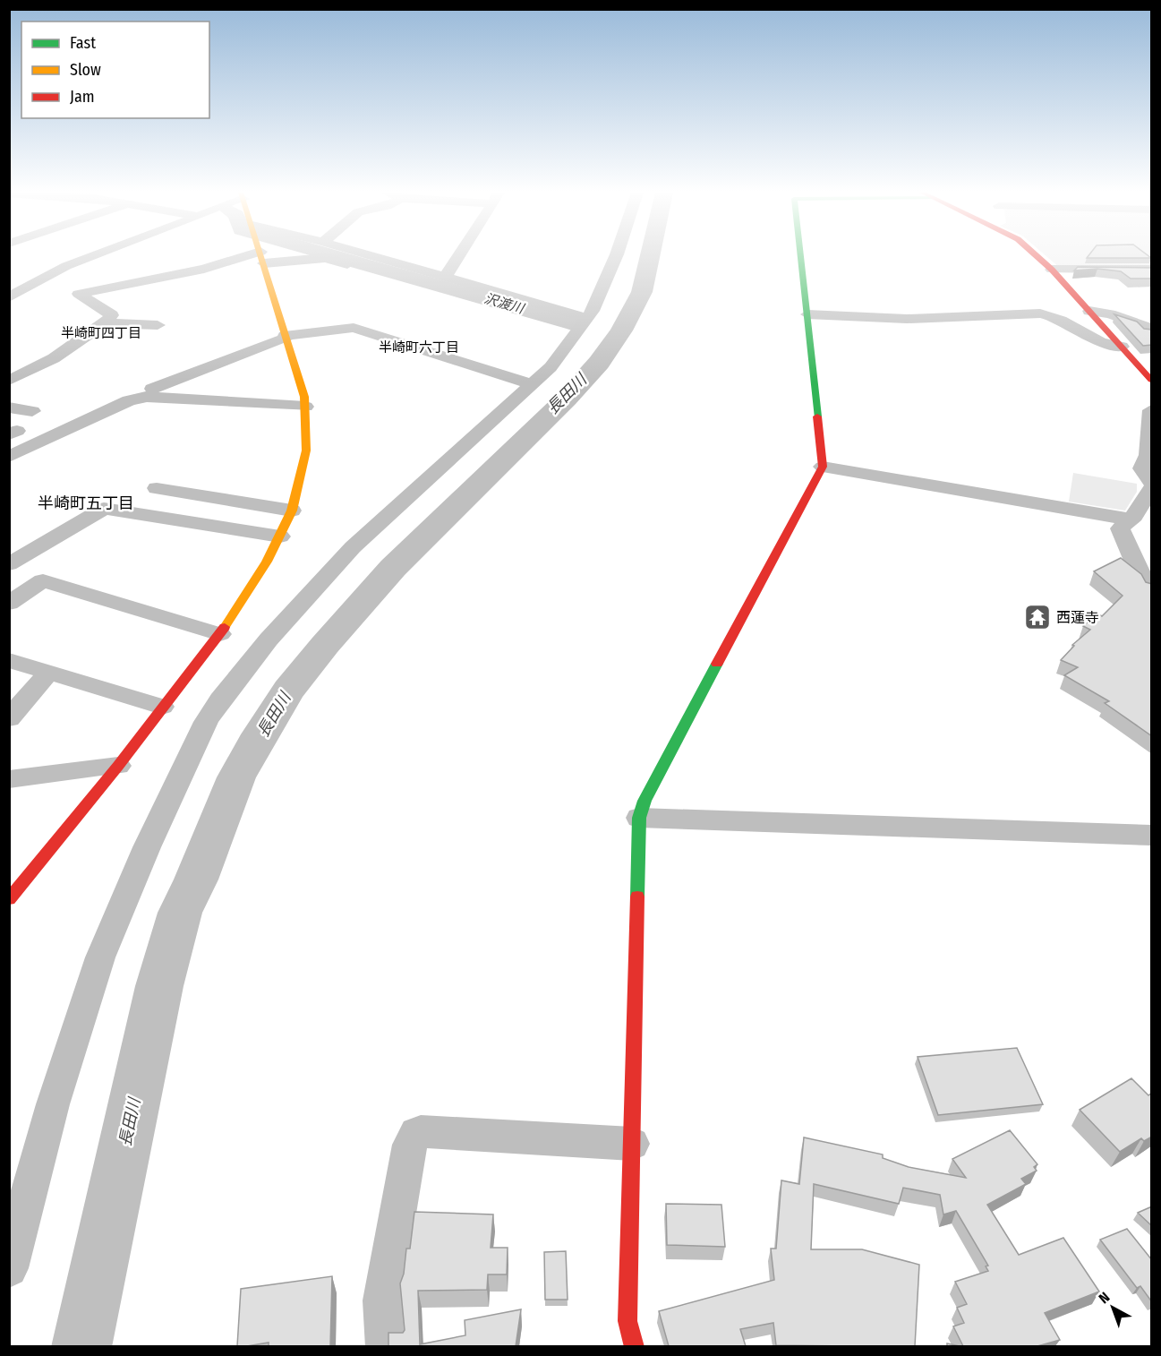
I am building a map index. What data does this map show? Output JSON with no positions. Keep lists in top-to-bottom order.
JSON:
{
  "districts": ["半崎町四丁目", "半崎町六丁目", "半崎町五丁目"],
  "water": ["沢渡川", "長田川"],
  "places": {
    "temple": ["西蓮寺"]
  },
  "legend": ["Fast", "Slow", "Jam"],
  "north": "top left"
}
